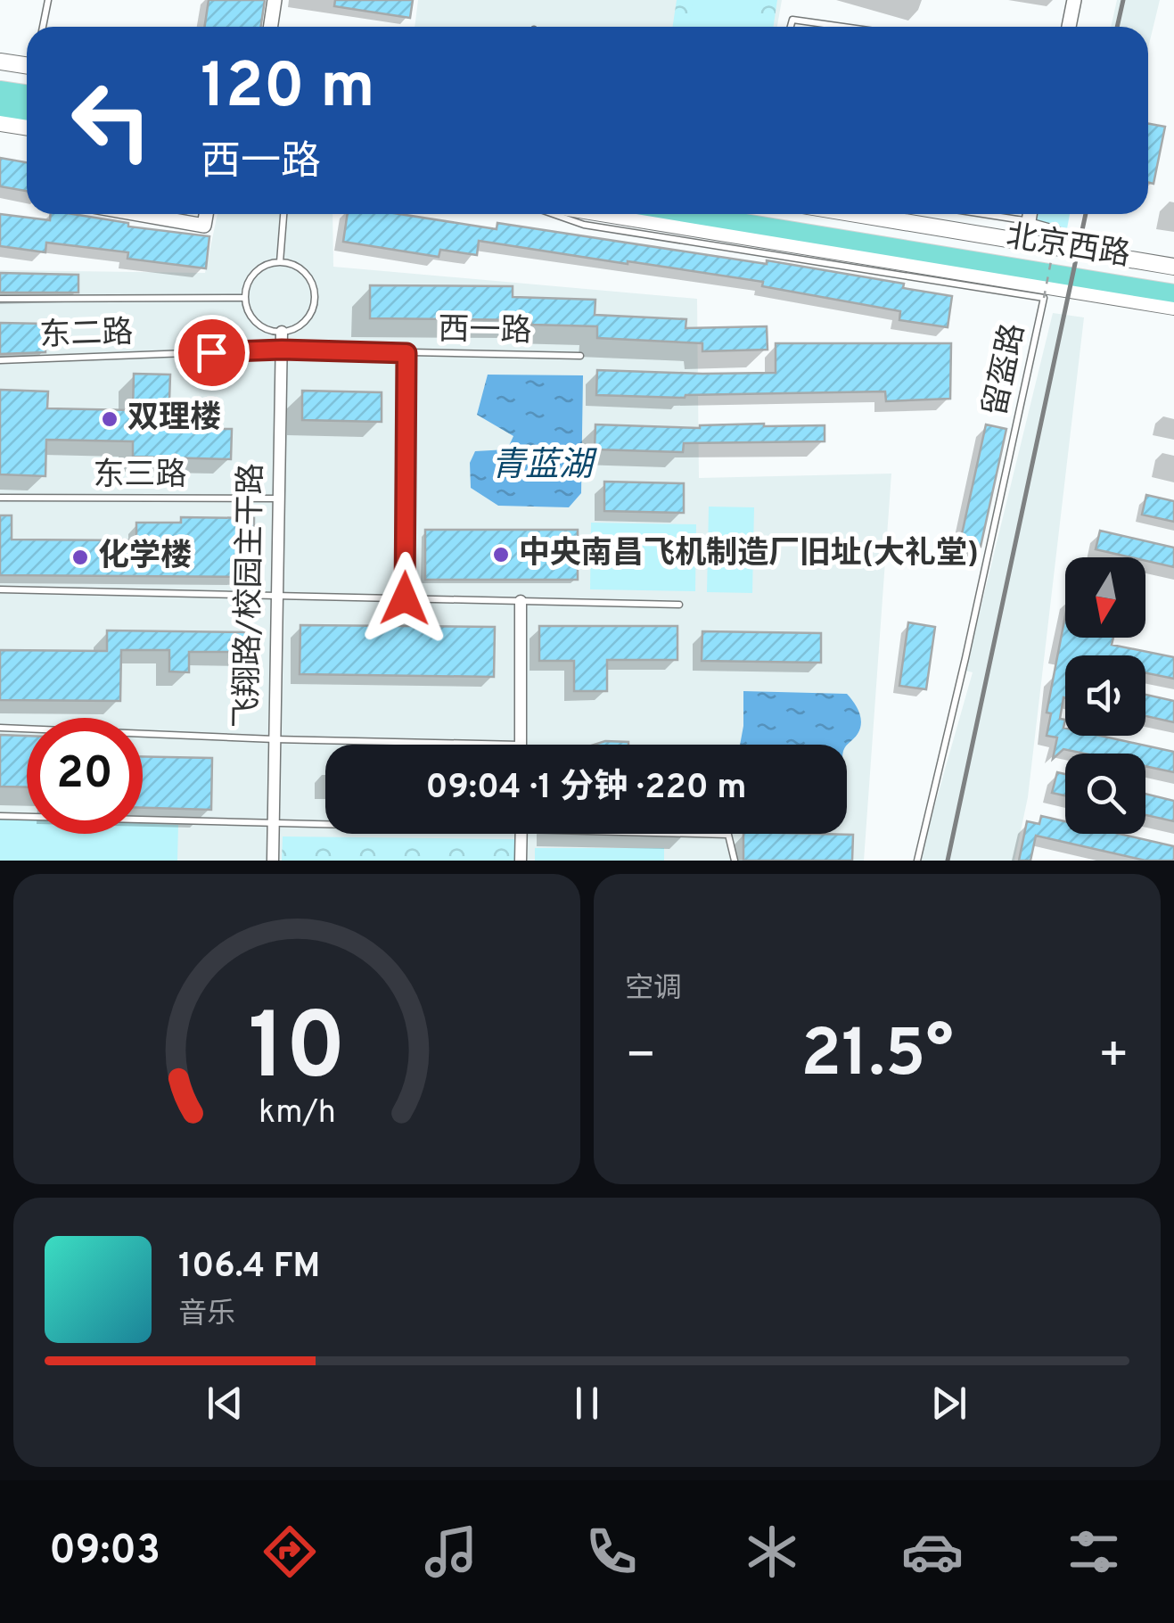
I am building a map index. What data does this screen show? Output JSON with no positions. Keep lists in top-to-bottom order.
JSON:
{
  "streets": {
    "main road": ["北京西路"],
    "street": ["飞翔路/校园主干路"],
    "lane": [
      "西一路",
      "东二路",
      "留盔路",
      "东三路"
    ]
  },
  "crossings": [
    ["西一路", "东二路"],
    ["西一路", "飞翔路/校园主干路"],
    ["东二路", "飞翔路/校园主干路"],
    ["东三路", "飞翔路/校园主干路"]
  ],
  "water": ["青蓝湖"],
  "places": ["双理楼", "中央南昌飞机制造厂旧址(大礼堂)", "化学楼"],
  "north": "bottom",
  "page": {
    "turn": ["120 m", "西一路"],
    "limit": "20",
    "trip": "09:04 · 1 分钟 · 220 m",
    "tile": "空调",
    "heat": ["−", "21.5°", "+"],
    "song": ["106.4 FM", "音乐"],
    "tabs": "09:03",
    "gauge": ["10", "km/h"]
  }
}
